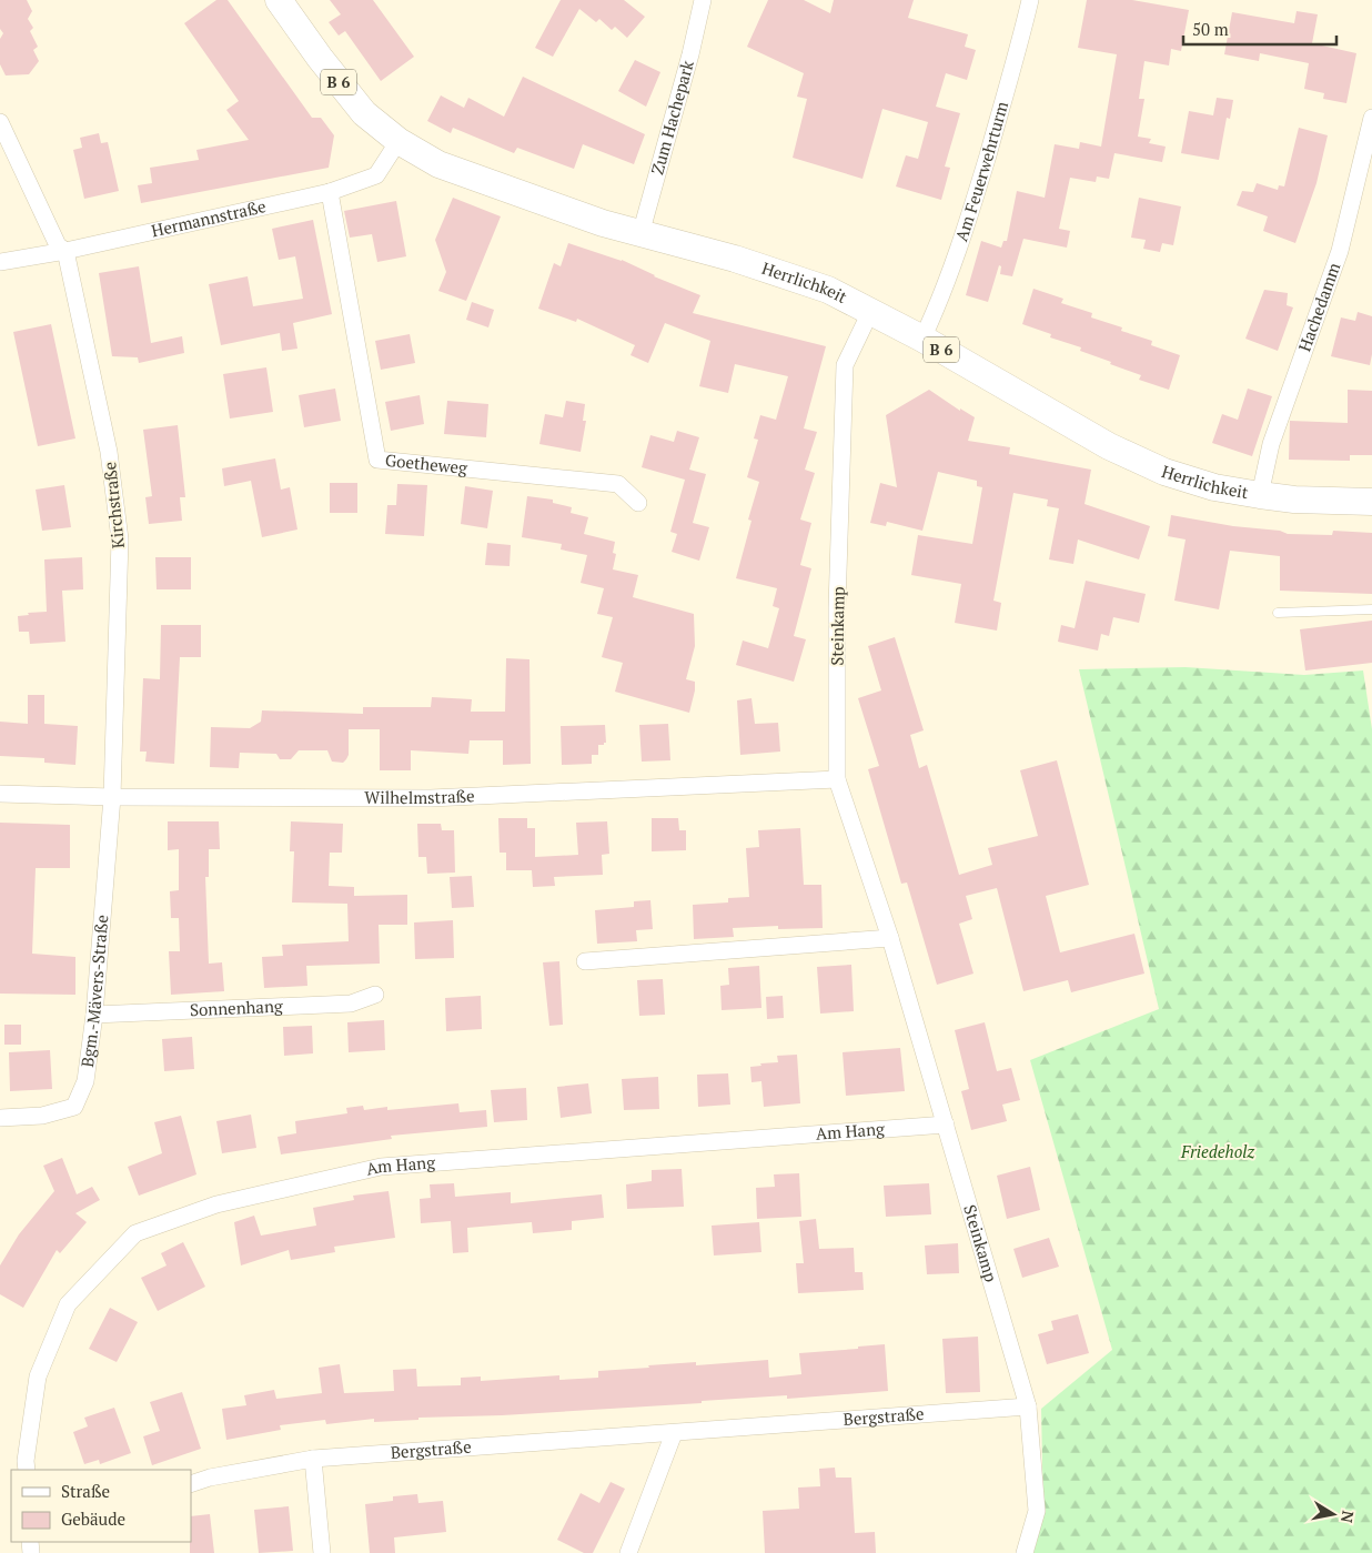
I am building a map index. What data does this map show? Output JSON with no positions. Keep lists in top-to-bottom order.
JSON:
{
  "streets": {
    "main road": ["B 6", "Herrlichkeit"],
    "street": [
      "Zum Hachepark",
      "Am Feuerwehrturm",
      "Hermannstraße",
      "Hachedamm",
      "Goetheweg",
      "Kirchstraße",
      "Steinkamp",
      "Wilhelmstraße",
      "Bgm.-Mävers-Straße",
      "Sonnenhang",
      "Am Hang",
      "Bergstraße"
    ]
  },
  "crossings": [
    ["Zum Hachepark", "Herrlichkeit"],
    ["Am Feuerwehrturm", "Herrlichkeit"],
    ["Hermannstraße", "Herrlichkeit"],
    ["Hermannstraße", "Goetheweg"],
    ["Hermannstraße", "Kirchstraße"],
    ["Herrlichkeit", "Hachedamm"],
    ["Herrlichkeit", "Steinkamp"],
    ["Kirchstraße", "Wilhelmstraße"],
    ["Kirchstraße", "Bgm.-Mävers-Straße"],
    ["Steinkamp", "Wilhelmstraße"],
    ["Steinkamp", "Am Hang"],
    ["Steinkamp", "Bergstraße"],
    ["Wilhelmstraße", "Bgm.-Mävers-Straße"],
    ["Bgm.-Mävers-Straße", "Sonnenhang"]
  ],
  "parks": ["Friedeholz"],
  "legend": ["Straße", "Gebäude"],
  "scale_bar": "50 m",
  "north": "right"
}
